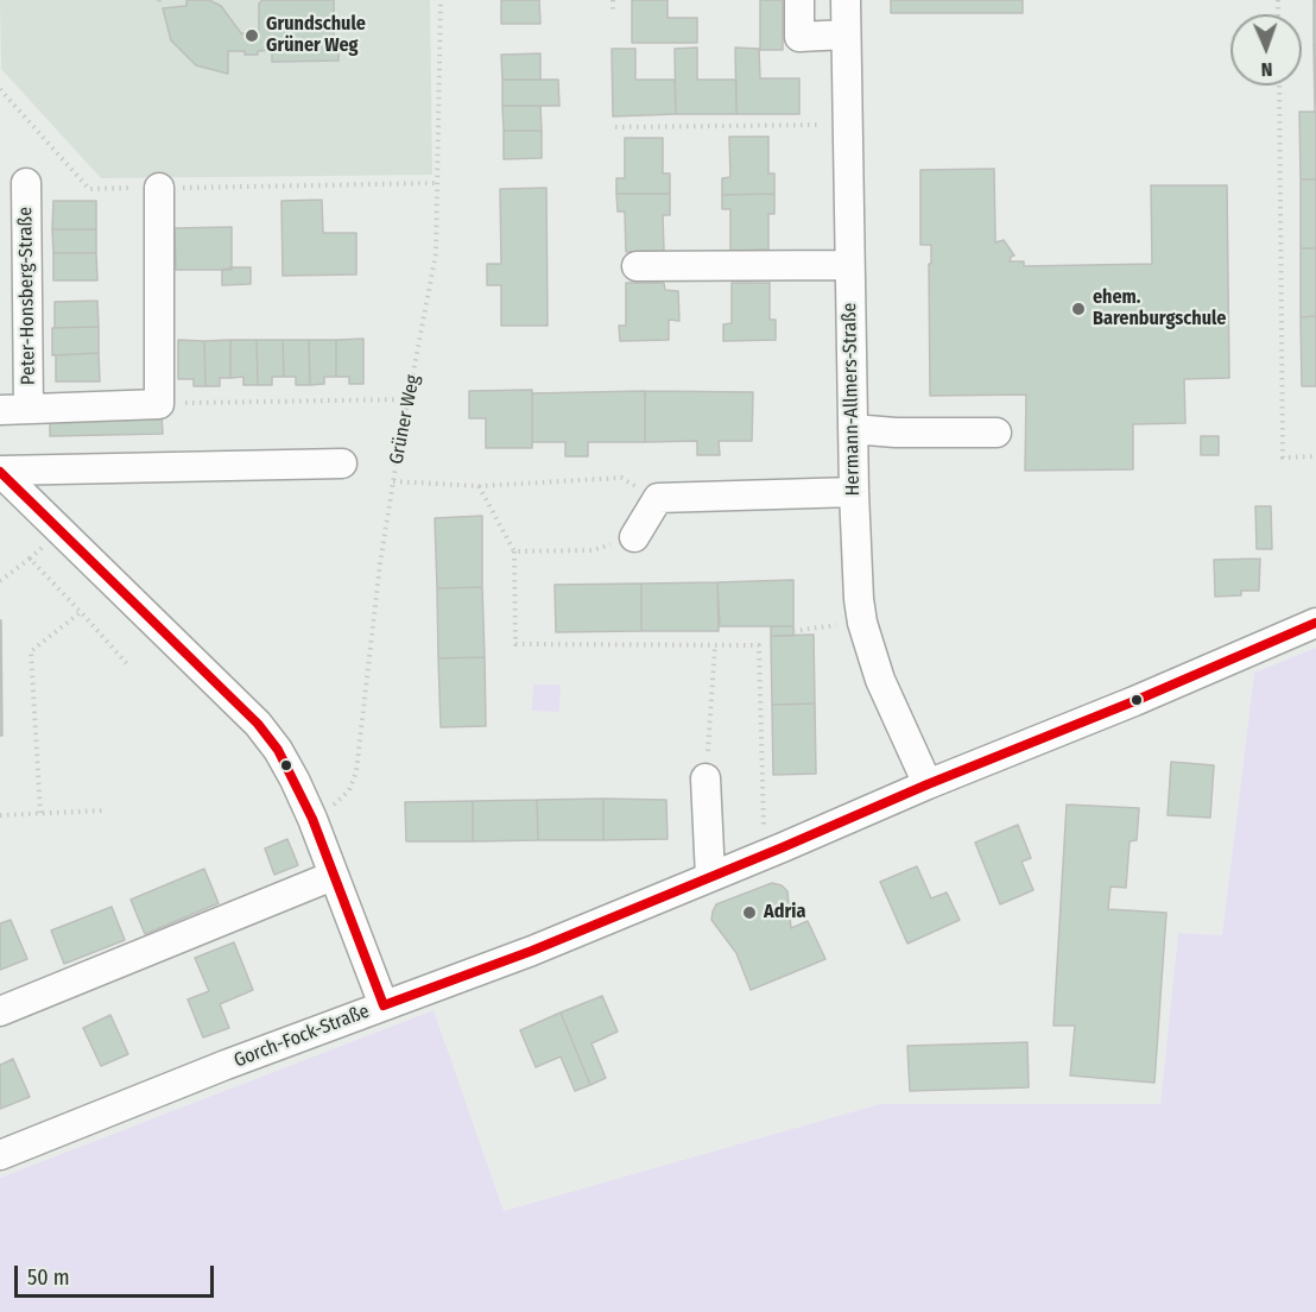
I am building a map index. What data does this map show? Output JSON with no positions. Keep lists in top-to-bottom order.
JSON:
{
  "streets": {
    "street": ["Peter-Honsberg-Straße", "Hermann-Allmers-Straße", "Gorch-Fock-Straße"],
    "path": ["Grüner Weg"]
  },
  "crossings": [
    ["Hermann-Allmers-Straße", "Gorch-Fock-Straße"]
  ],
  "places": ["Grundschule Grüner Weg", "ehem. Barenburgschule", "Adria"],
  "scale_bar": "50 m",
  "north": "bottom"
}
